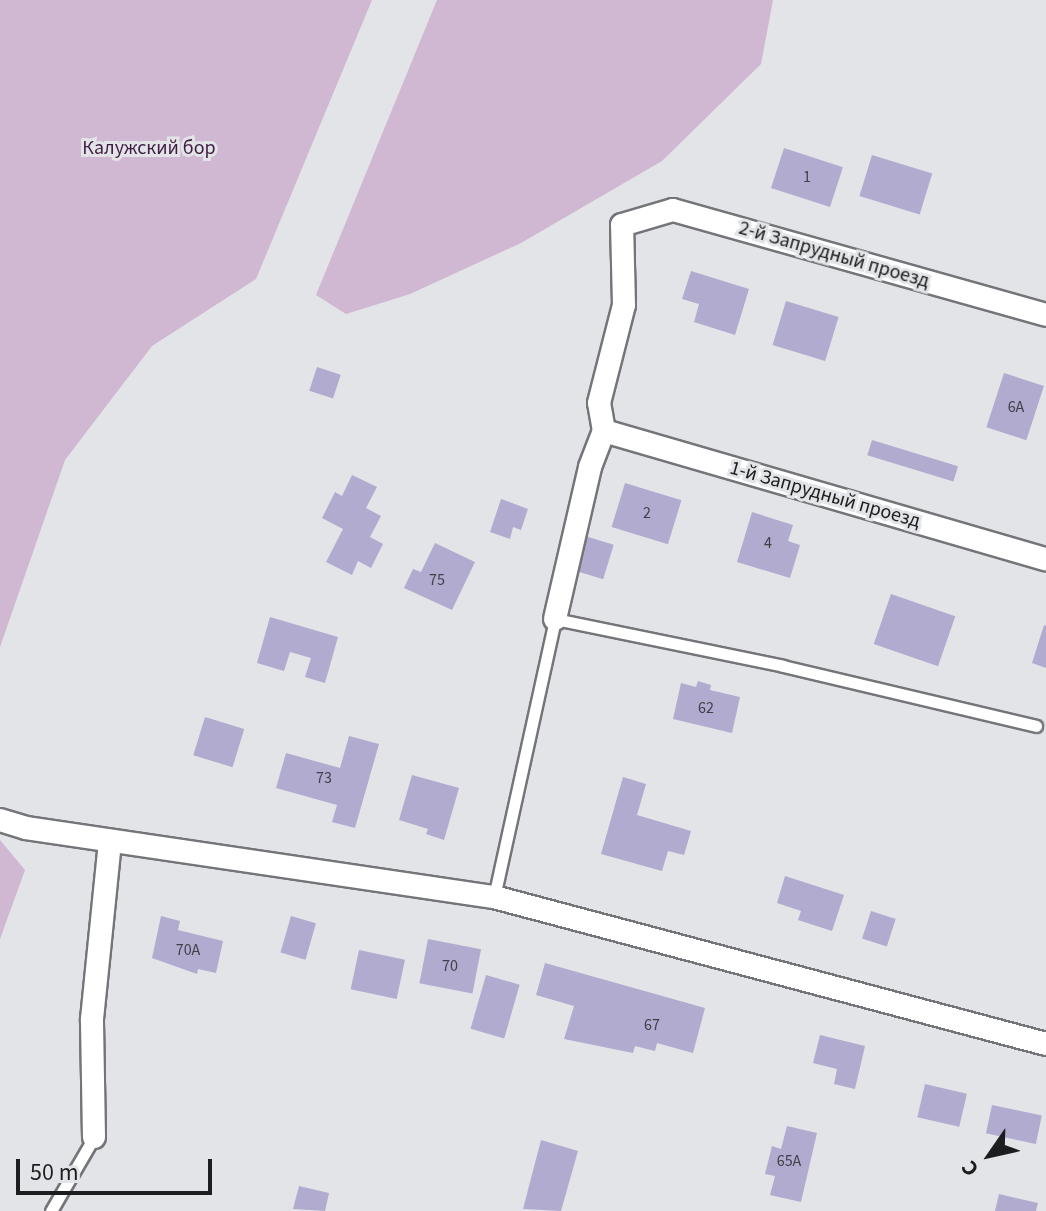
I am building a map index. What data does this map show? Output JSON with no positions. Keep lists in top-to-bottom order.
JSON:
{
  "streets": {
    "street": ["2-й Запрудный проезд", "1-й Запрудный проезд"]
  },
  "crossings": [
    ["2-й Запрудный проезд", "1-й Запрудный проезд"]
  ],
  "parks": ["Калужский бор"],
  "house_numbers": [
    "1",
    "6А",
    "2",
    "4",
    "75",
    "62",
    "73",
    "70А",
    "70",
    "67",
    "65А"
  ],
  "scale_bar": "50 m",
  "north": "bottom left"
}
